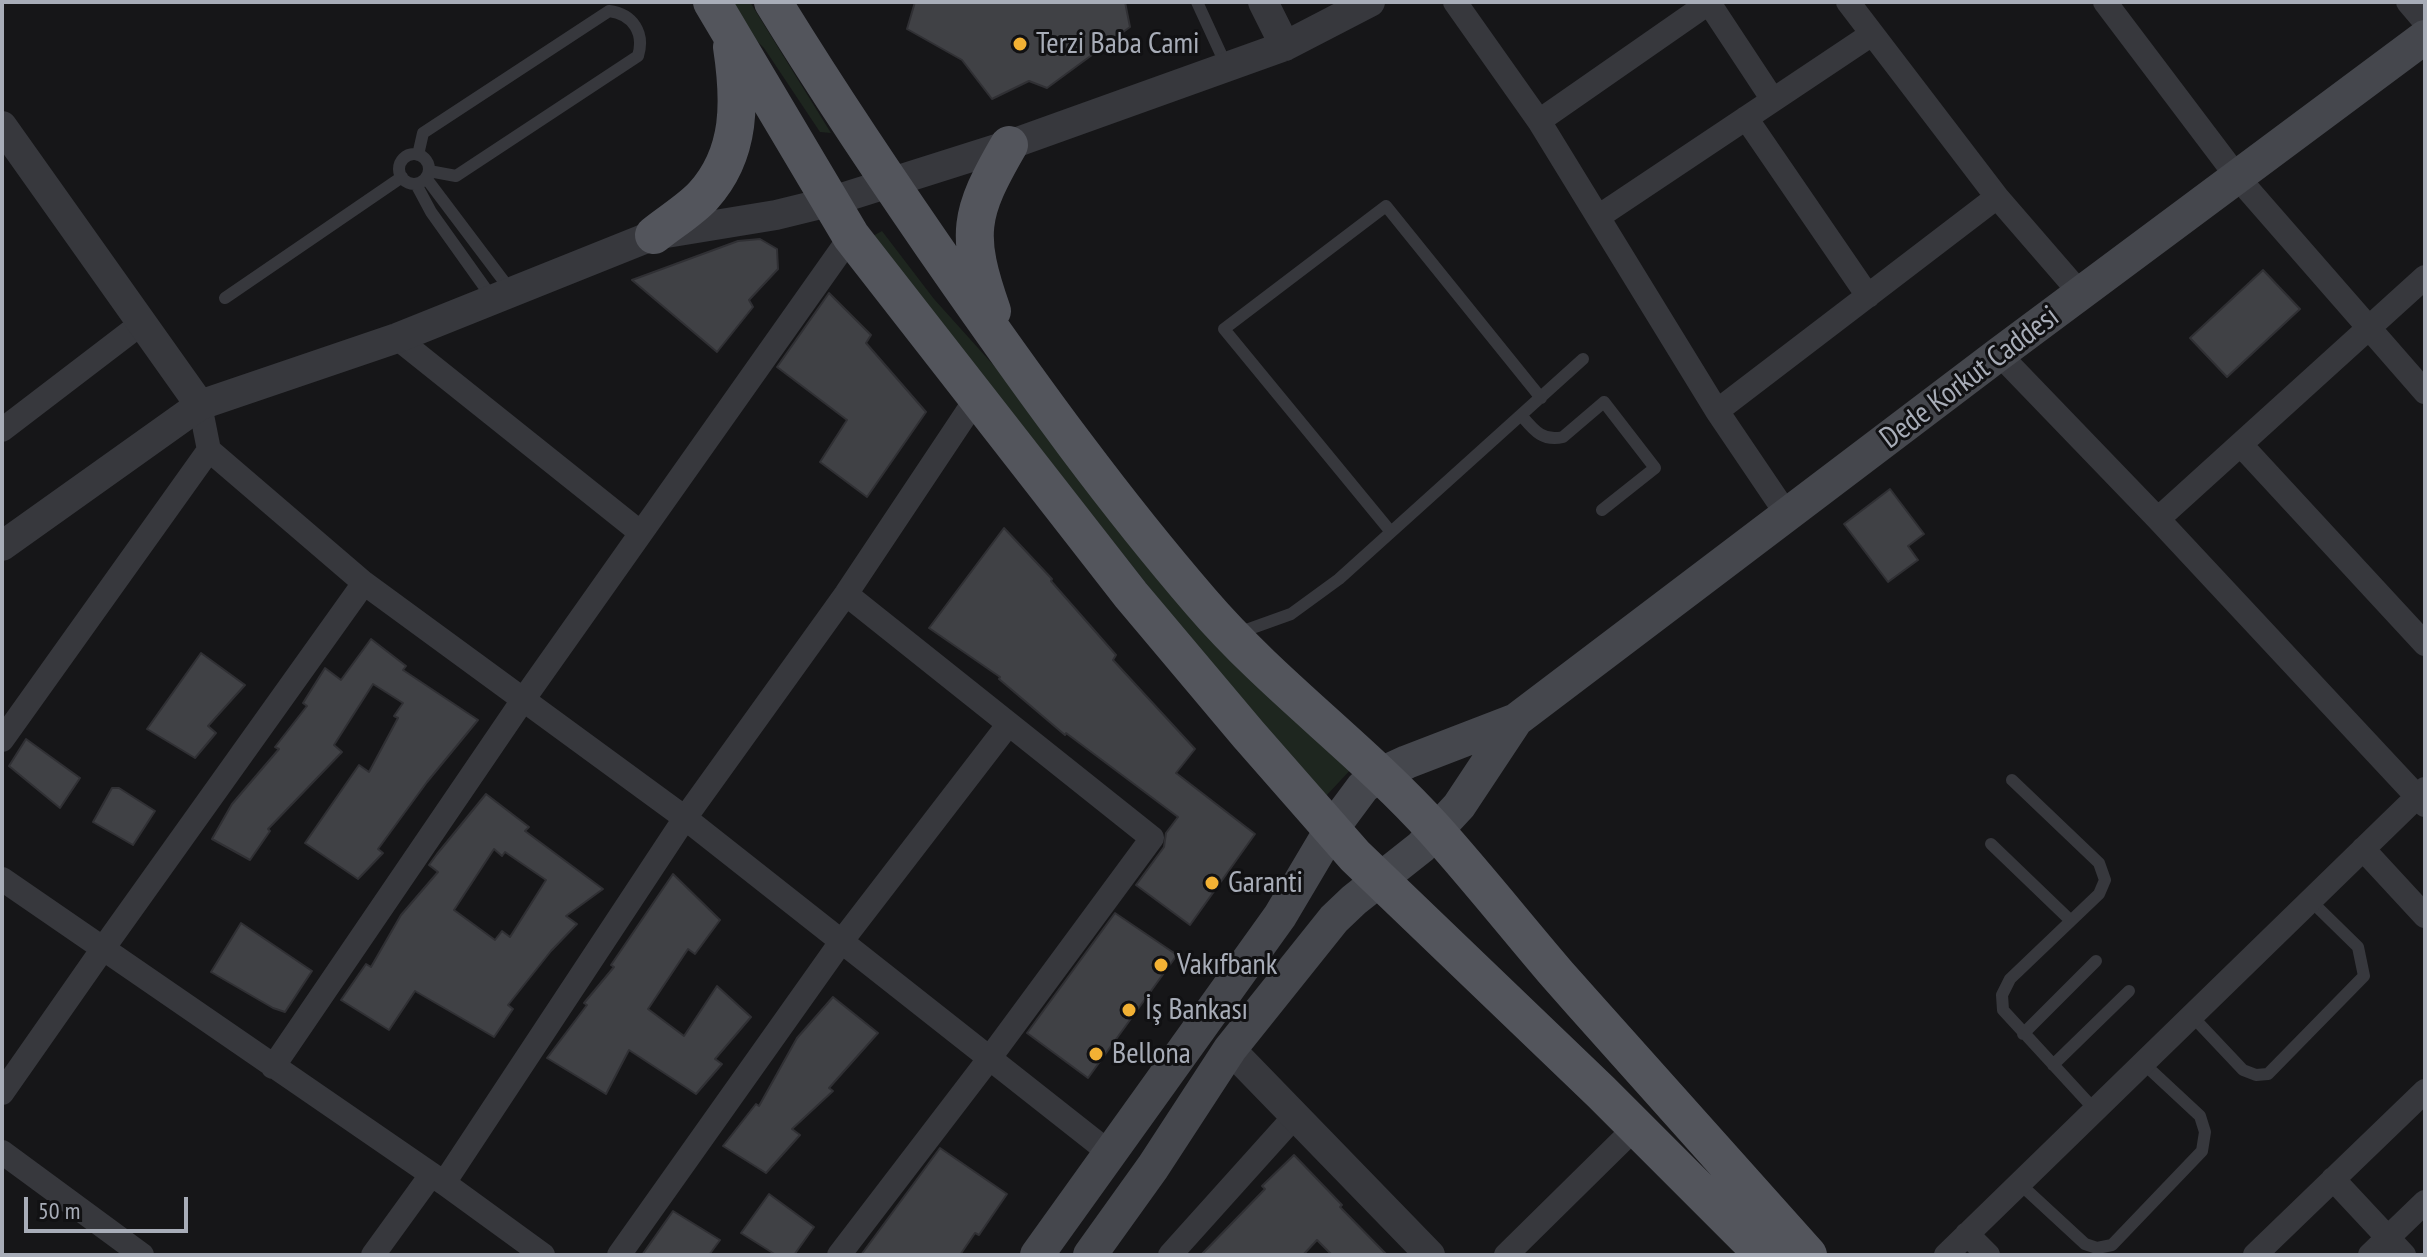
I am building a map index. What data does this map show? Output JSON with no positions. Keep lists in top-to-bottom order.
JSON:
{
  "streets": {
    "main road": ["Dede Korkut Caddesi"]
  },
  "places": [
    "Terzi Baba Cami",
    "Garanti",
    "Vakıfbank",
    "İş Bankası",
    "Bellona"
  ],
  "scale_bar": "50 m"
}
